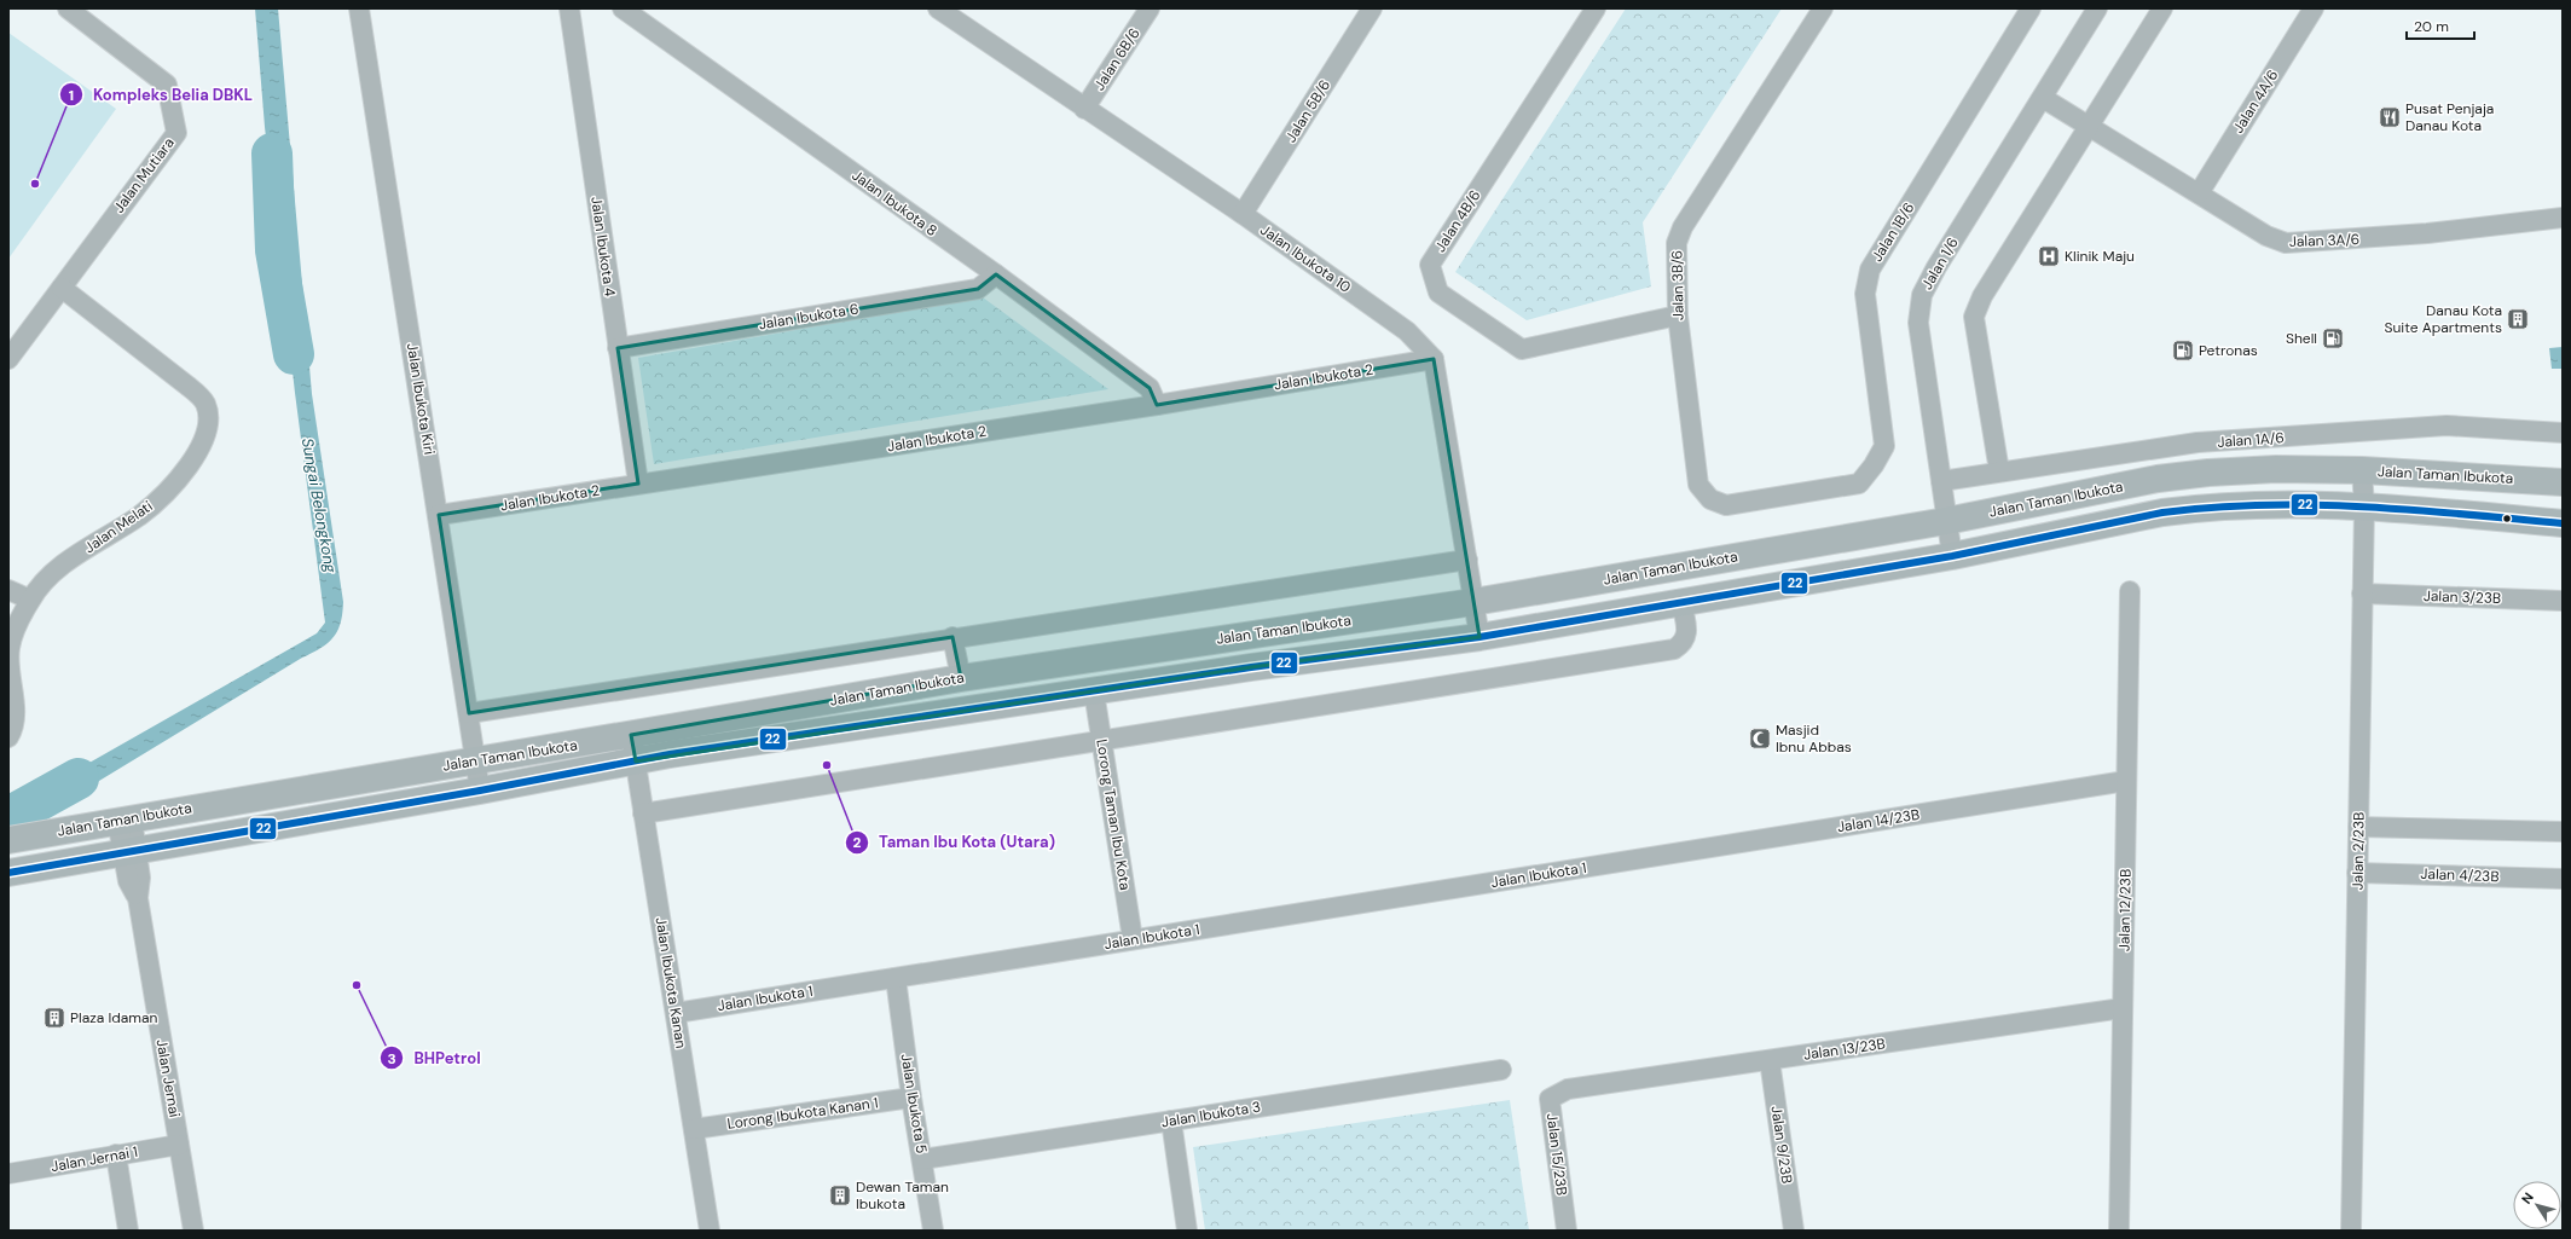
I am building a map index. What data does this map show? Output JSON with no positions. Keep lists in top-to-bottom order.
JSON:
{
  "streets": {
    "main road": ["Jalan Taman Ibukota"],
    "street": [
      "Jalan 6B/6",
      "Jalan 4A/6",
      "Jalan 5B/6",
      "Jalan Mutiara",
      "Jalan Ibukota 8",
      "Jalan 4B/6",
      "Jalan 1B/6",
      "Jalan 3A/6",
      "Jalan Ibukota 4",
      "Jalan Ibukota 10",
      "Jalan 1/6",
      "Jalan 3B/6",
      "Jalan Ibukota 6",
      "Jalan Ibukota 2",
      "Jalan Ibukota Kiri",
      "Jalan 1A/6",
      "Jalan Melati",
      "Jalan 3/23B",
      "Lorong Taman Ibu Kota",
      "Jalan 14/23B",
      "Jalan 2/23B",
      "Jalan Ibukota 1",
      "Jalan 4/23B",
      "Jalan 12/23B",
      "Jalan Ibukota Kanan",
      "Jalan 13/23B",
      "Jalan Jernai",
      "Jalan Ibukota 5",
      "Lorong Ibukota Kanan 1",
      "Jalan Ibukota 3",
      "Jalan 9/23B",
      "Jalan 15/23B",
      "Jalan Jernai 1"
    ]
  },
  "crossings": [
    ["Jalan 6B/6", "Jalan Ibukota 10"],
    ["Jalan 4A/6", "Jalan 3A/6"],
    ["Jalan 5B/6", "Jalan Ibukota 10"],
    ["Jalan Mutiara", "Jalan Melati"],
    ["Jalan Ibukota 8", "Jalan Ibukota 6"],
    ["Jalan Ibukota 8", "Jalan Ibukota 2"],
    ["Jalan 4B/6", "Jalan 3B/6"],
    ["Jalan 1B/6", "Jalan 3B/6"],
    ["Jalan 3A/6", "Jalan 1/6"],
    ["Jalan Ibukota 4", "Jalan Ibukota 6"],
    ["Jalan Ibukota 4", "Jalan Ibukota 2"],
    ["Jalan Ibukota 10", "Jalan Ibukota 2"],
    ["Jalan 1/6", "Jalan 1A/6"],
    ["Jalan 1/6", "Jalan Taman Ibukota"],
    ["Jalan Ibukota 2", "Jalan Ibukota Kiri"],
    ["Jalan Ibukota Kiri", "Jalan Taman Ibukota"],
    ["Jalan Taman Ibukota", "Lorong Taman Ibu Kota"],
    ["Jalan Taman Ibukota", "Jalan 2/23B"],
    ["Jalan Taman Ibukota", "Jalan Ibukota Kanan"],
    ["Jalan Taman Ibukota", "Jalan Jernai"],
    ["Jalan 3/23B", "Jalan 2/23B"],
    ["Lorong Taman Ibu Kota", "Jalan Ibukota 1"],
    ["Jalan 14/23B", "Jalan Ibukota 1"],
    ["Jalan 14/23B", "Jalan 12/23B"],
    ["Jalan 2/23B", "Jalan 4/23B"],
    ["Jalan Ibukota 1", "Jalan Ibukota Kanan"],
    ["Jalan Ibukota 1", "Jalan Ibukota 5"],
    ["Jalan 12/23B", "Jalan 13/23B"],
    ["Jalan Ibukota Kanan", "Lorong Ibukota Kanan 1"],
    ["Jalan 13/23B", "Jalan 9/23B"],
    ["Jalan 13/23B", "Jalan 15/23B"],
    ["Jalan Jernai", "Jalan Jernai 1"],
    ["Jalan Ibukota 5", "Lorong Ibukota Kanan 1"],
    ["Jalan Ibukota 5", "Jalan Ibukota 3"]
  ],
  "water": ["Sungai Belongkong"],
  "places": {
    "restaurant": ["Pusat Penjaja Danau Kota"],
    "other": ["Kompleks Belia DBKL", "Taman Ibu Kota (Utara)", "BHPetrol"],
    "hospital": ["Klinik Maju"],
    "building": ["Danau Kota Suite Apartments", "Plaza Idaman", "Dewan Taman Ibukota"],
    "fuel station": ["Shell", "Petronas"],
    "mosque": ["Masjid Ibnu Abbas"]
  },
  "lines": ["transit line 22"],
  "scale_bar": "20 m",
  "north": "top left"
}
